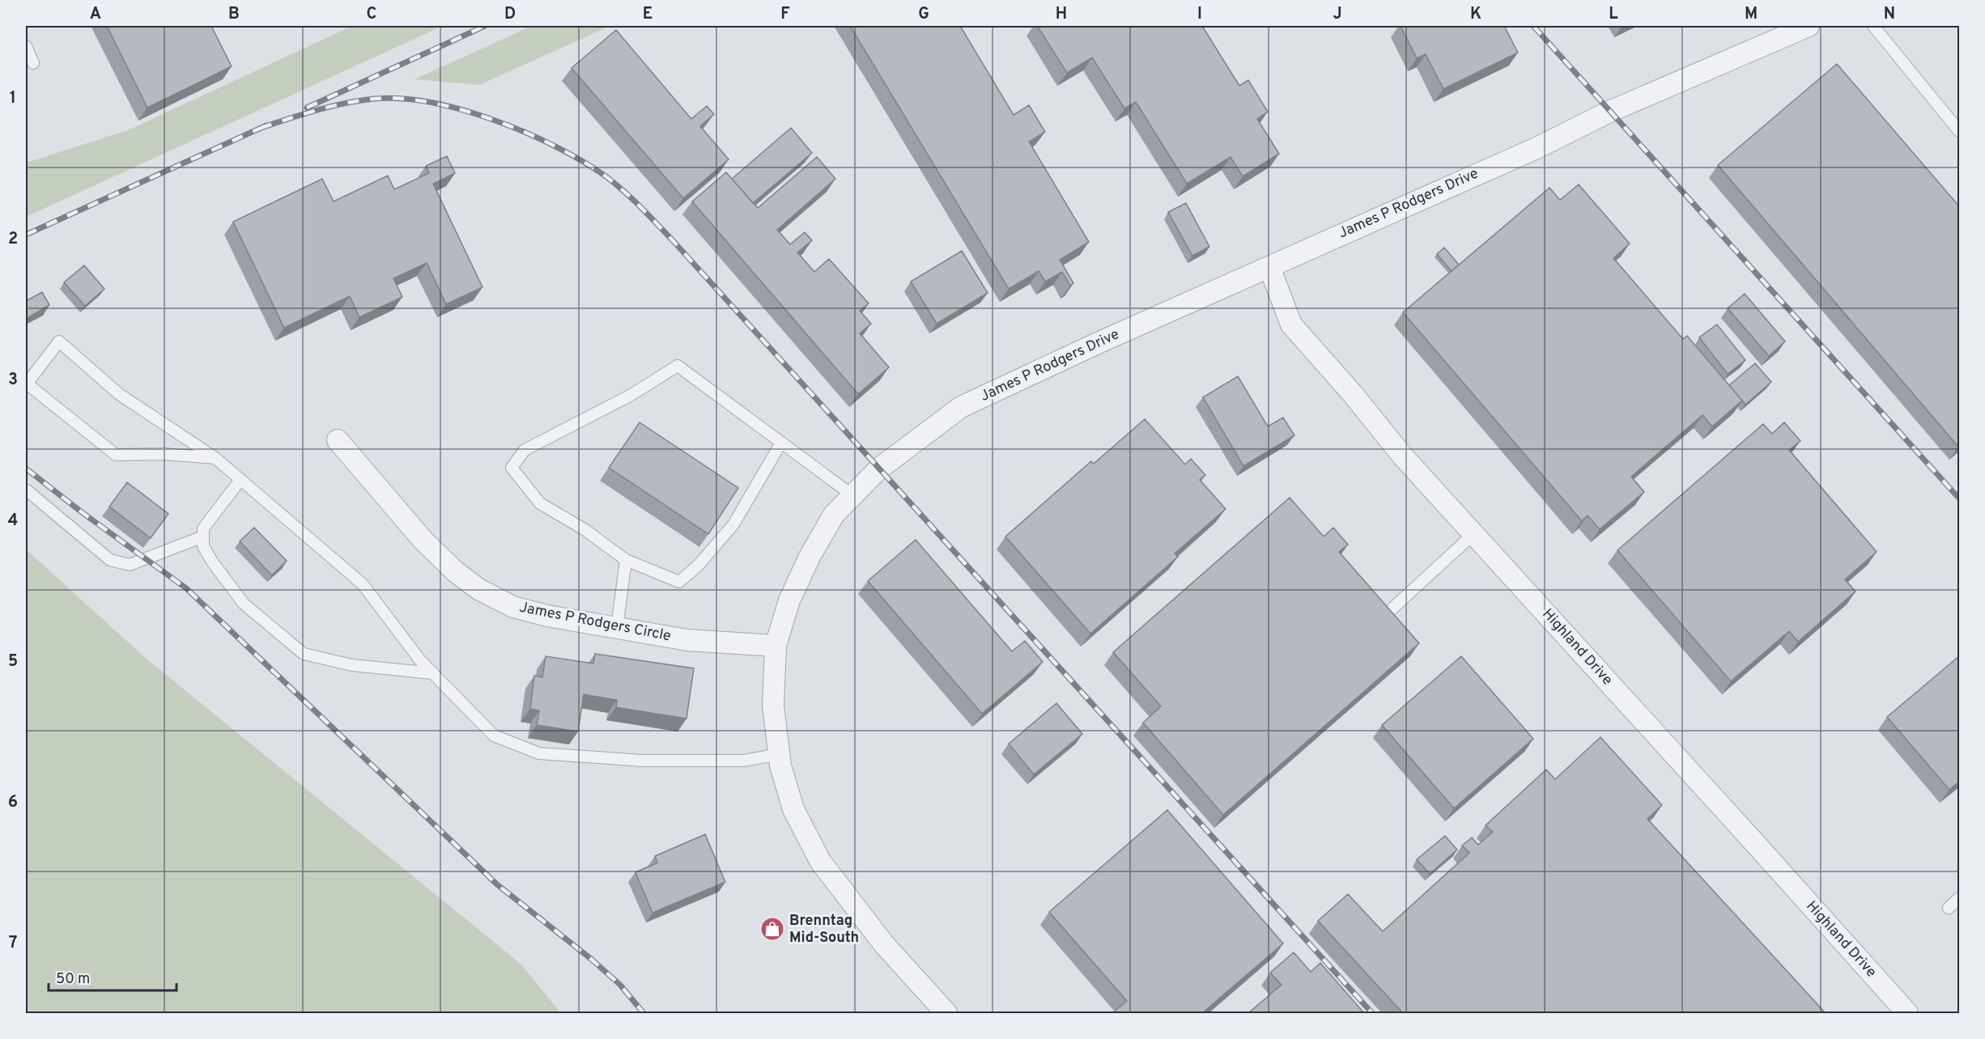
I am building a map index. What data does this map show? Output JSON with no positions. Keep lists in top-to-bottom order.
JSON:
{
  "streets": {
    "street": ["James P Rodgers Drive", "James P Rodgers Circle", "Highland Drive"]
  },
  "crossings": [
    ["James P Rodgers Drive", "James P Rodgers Circle"],
    ["James P Rodgers Drive", "Highland Drive"]
  ],
  "places": {
    "shop": ["Brenntag Mid-South"]
  },
  "scale_bar": "50 m",
  "grid": {
    "columns": [
      "A",
      "B",
      "C",
      "D",
      "E",
      "F",
      "G",
      "H",
      "I",
      "J",
      "K",
      "L",
      "M",
      "N"
    ],
    "rows": [
      "1",
      "2",
      "3",
      "4",
      "5",
      "6",
      "7"
    ]
  }
}
